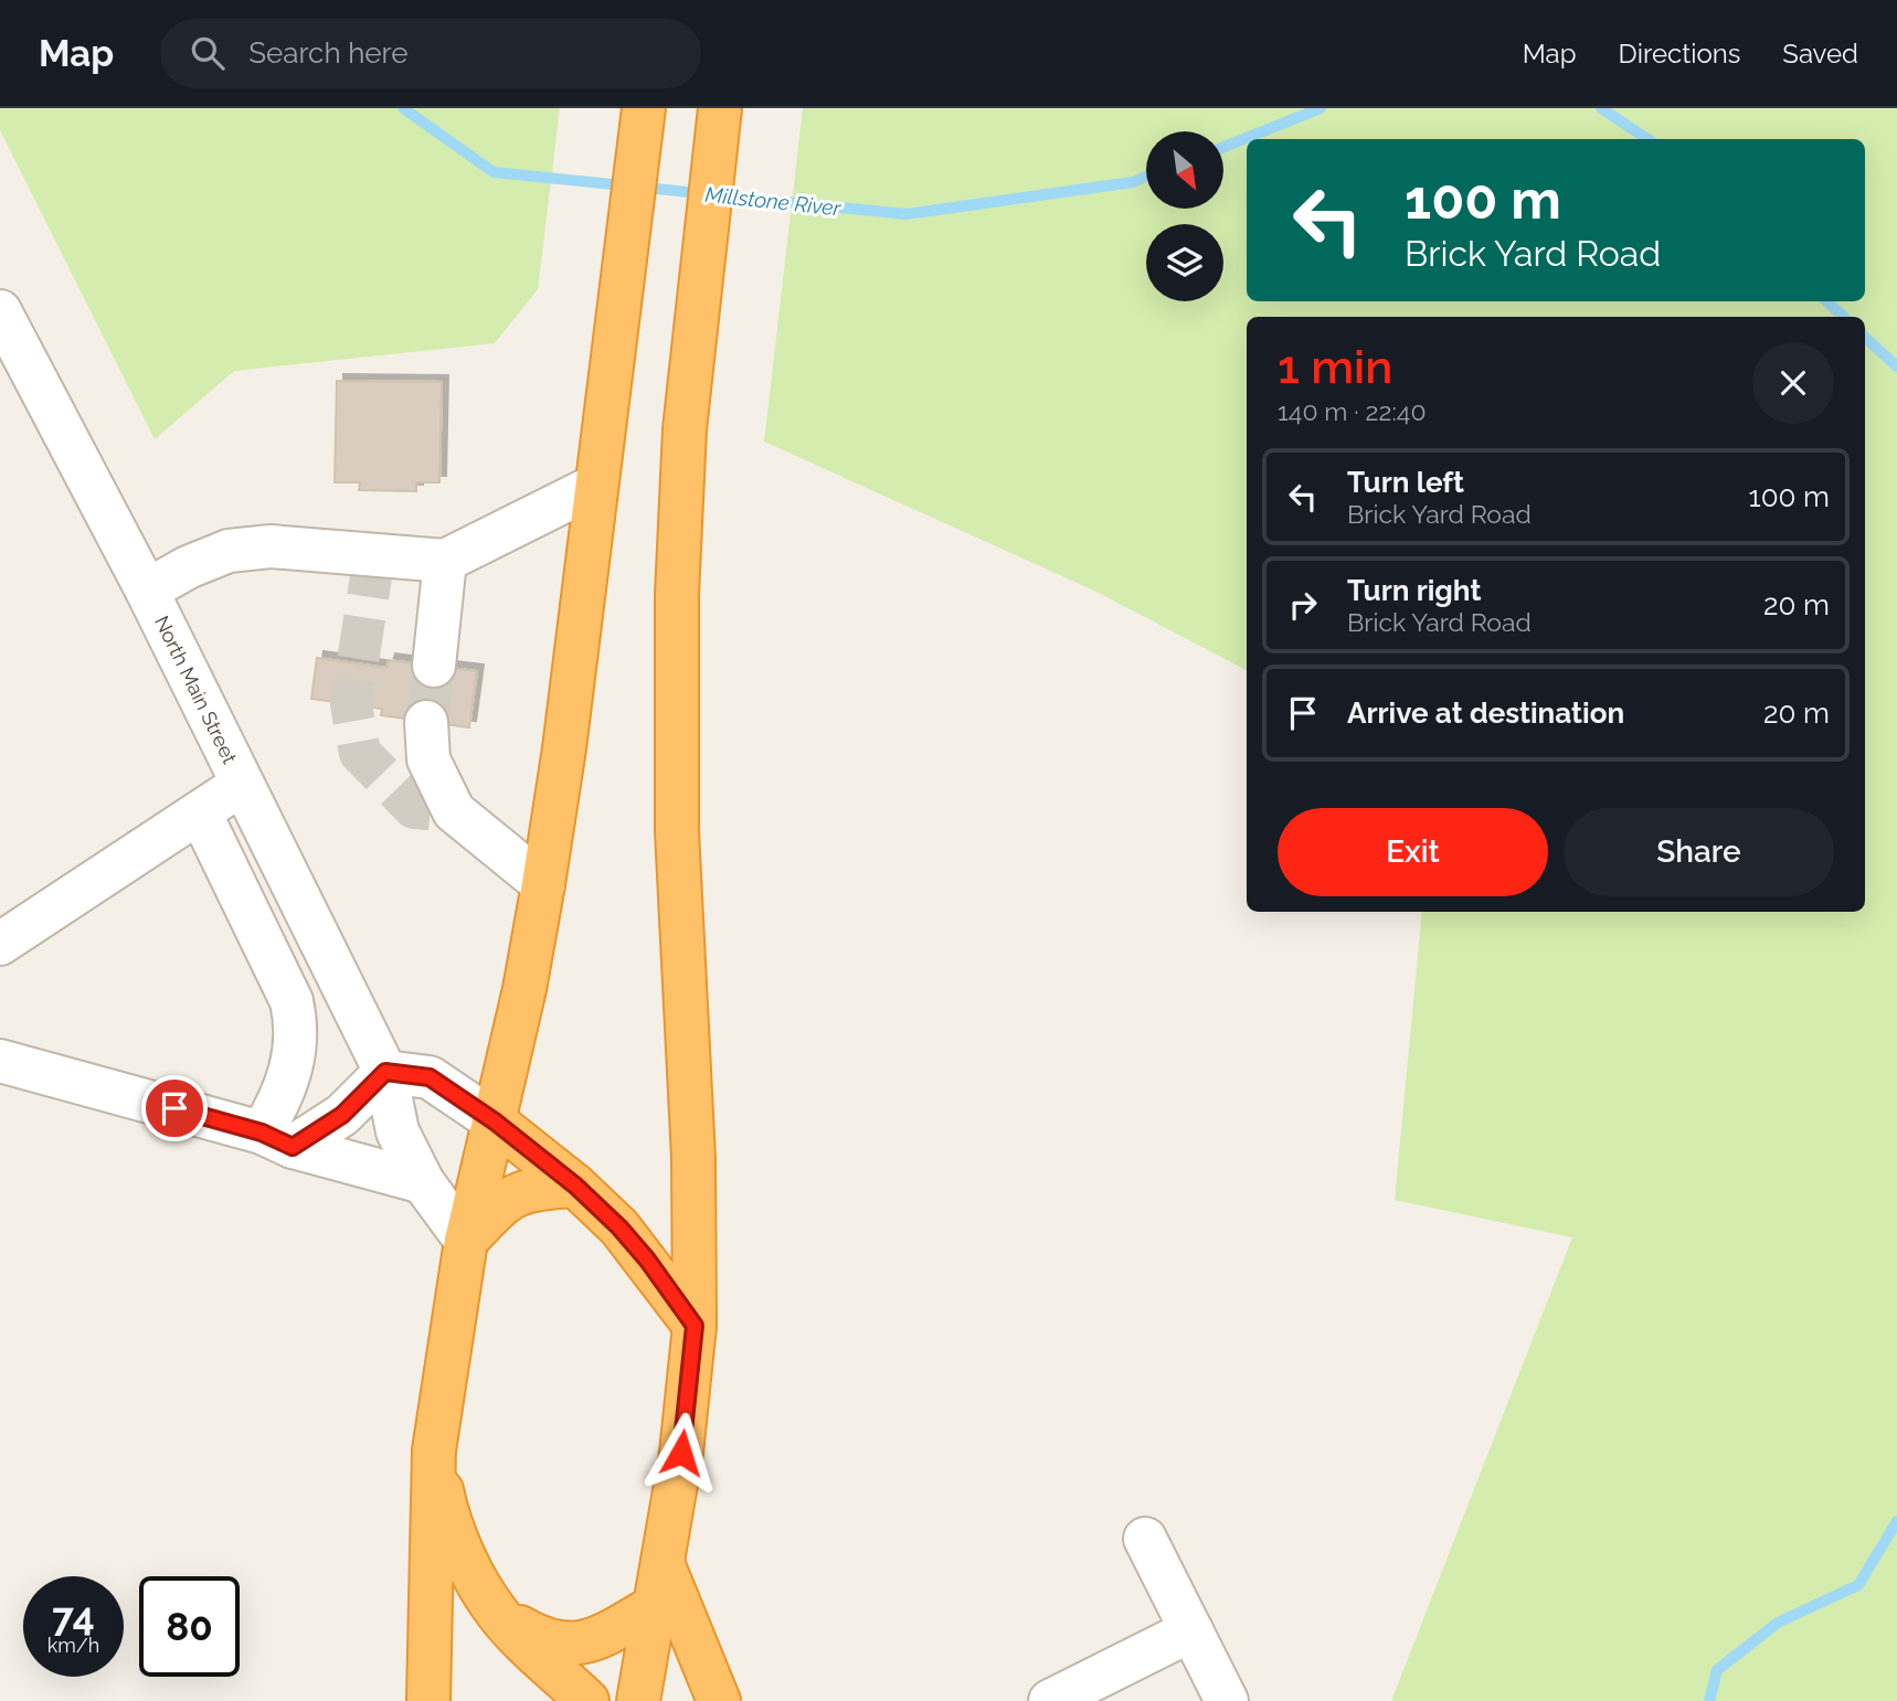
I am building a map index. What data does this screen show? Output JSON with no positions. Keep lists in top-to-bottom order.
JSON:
{
  "streets": {
    "street": ["North Main Street"]
  },
  "water": ["Millstone River"],
  "north": "bottom right",
  "page": {
    "header": "Map",
    "search": "Search here",
    "nav": ["Map", "Directions", "Saved"],
    "turn": ["100 m", "Brick Yard Road"],
    "heading": ["1 min", "140 m · 22:40"],
    "list": [
      {
        "name": "Turn left",
        "note": "Brick Yard Road",
        "value": "100 m"
      },
      {
        "name": "Turn right",
        "note": "Brick Yard Road",
        "value": "20 m"
      },
      {
        "name": "Arrive at destination",
        "value": "20 m"
      }
    ],
    "buttons": ["Exit", "Share"],
    "speed": "74 km/h",
    "limit": "80"
  }
}
